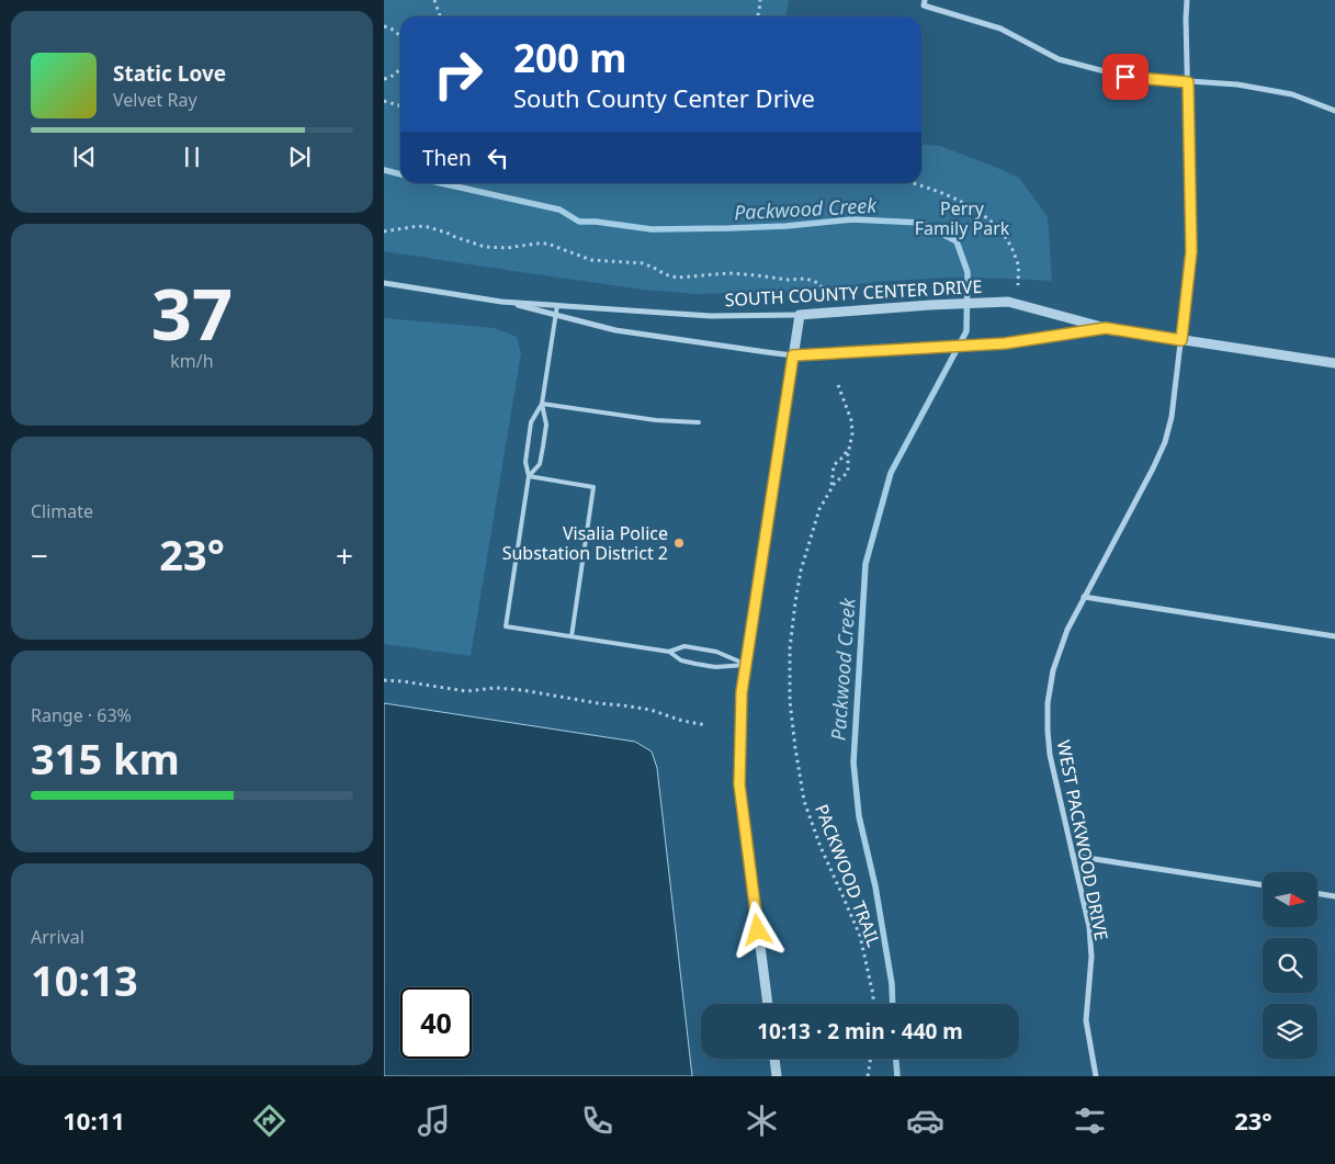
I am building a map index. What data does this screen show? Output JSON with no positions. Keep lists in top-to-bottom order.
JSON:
{
  "streets": {
    "street": ["SOUTH COUNTY CENTER DRIVE", "WEST PACKWOOD DRIVE"],
    "path": ["PACKWOOD TRAIL"]
  },
  "crossings": [
    ["SOUTH COUNTY CENTER DRIVE", "WEST PACKWOOD DRIVE"]
  ],
  "water": ["Packwood Creek"],
  "parks": ["Perry Family Park"],
  "places": ["Visalia Police Substation District 2"],
  "north": "right",
  "page": {
    "turn": ["200 m", "South County Center Drive"],
    "song": ["Static Love", "Velvet Ray"],
    "then": "Then",
    "tile": [
      ["37", "km/h"],
      "Climate",
      ["Range · 63%", "315 km"],
      ["Arrival", "10:13"]
    ],
    "heat": ["−", "23°", "+"],
    "limit": "40",
    "trip": "10:13 · 2 min · 440 m",
    "tabs": ["10:11", "23°"]
  }
}
